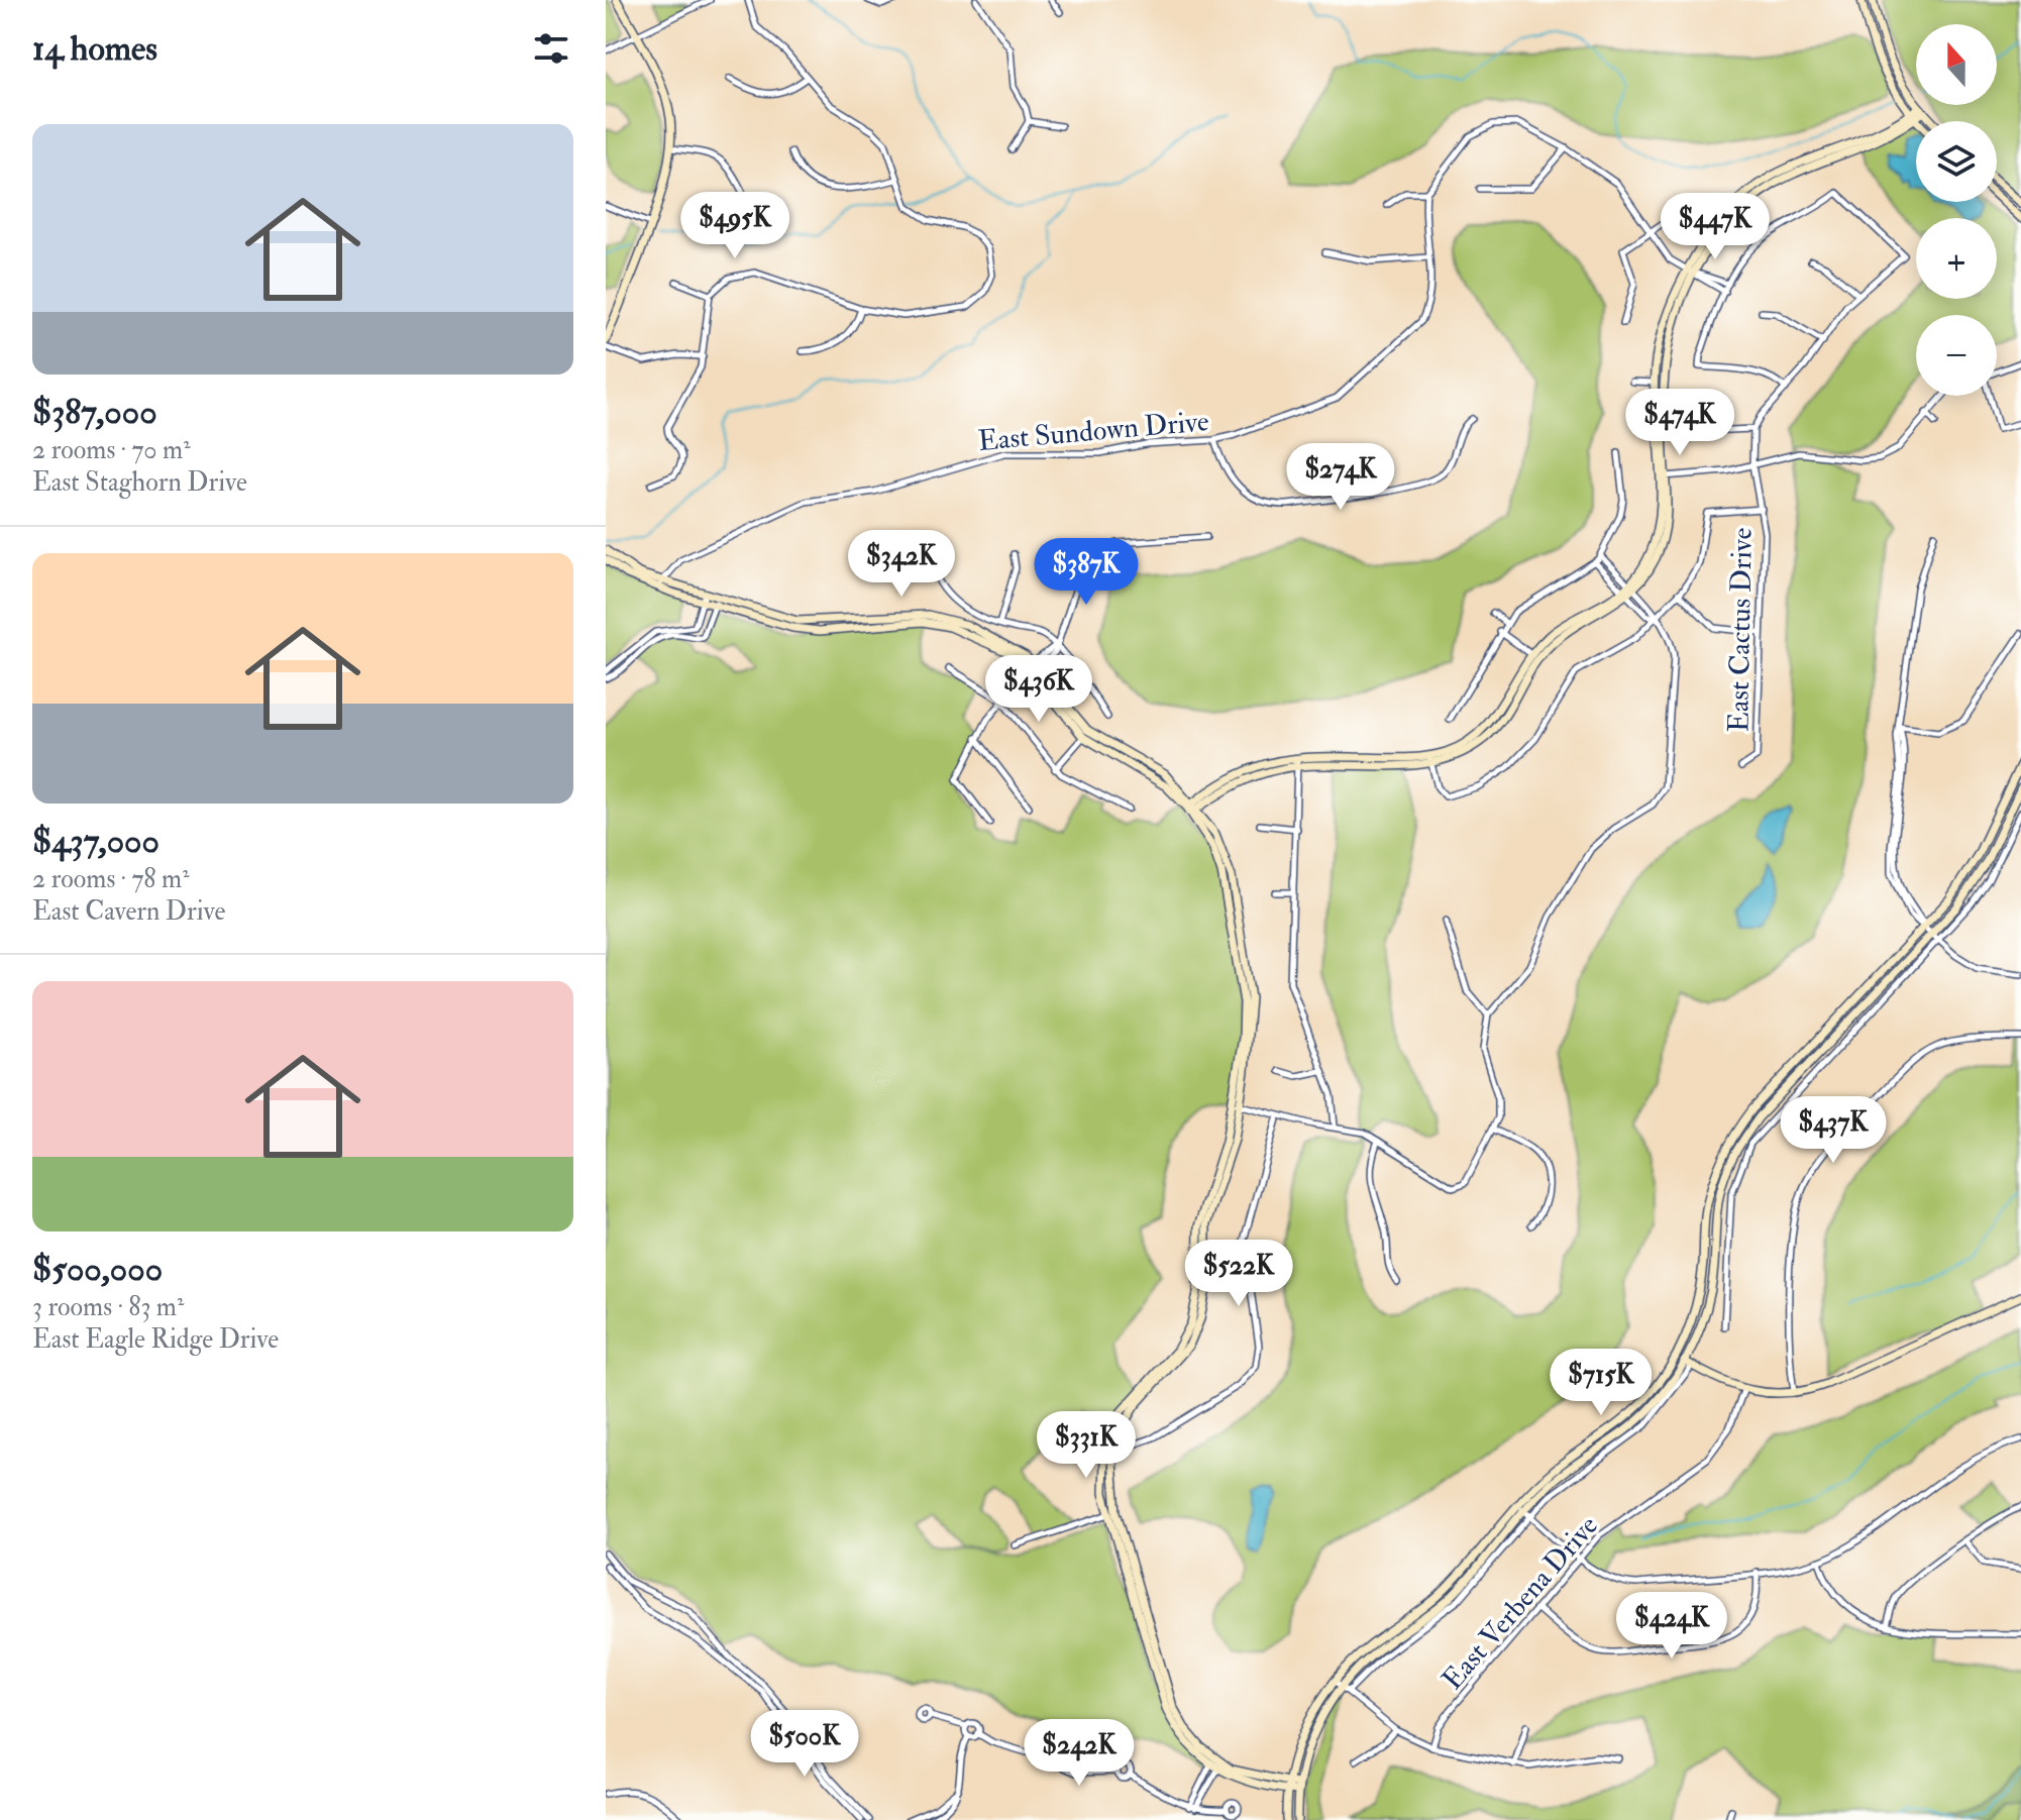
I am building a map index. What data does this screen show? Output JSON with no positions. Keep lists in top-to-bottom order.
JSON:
{
  "streets": {
    "street": ["East Sundown Drive", "East Cactus Drive", "East Verbena Drive"]
  },
  "north": "top",
  "page": {
    "heading": "14 homes",
    "map_buttons": ["+", "−"],
    "list": [
      {
        "name": "$387,000",
        "note": "2 rooms · 70 m² · East Staghorn Drive"
      },
      {
        "name": "$437,000",
        "note": "2 rooms · 78 m² · East Cavern Drive"
      },
      {
        "name": "$500,000",
        "note": "3 rooms · 83 m² · East Eagle Ridge Drive"
      }
    ],
    "price": [
      "$495K",
      "$447K",
      "$474K",
      "$274K",
      "$342K",
      "$387K",
      "$436K",
      "$437K",
      "$522K",
      "$715K",
      "$331K",
      "$424K",
      "$500K",
      "$242K"
    ]
  }
}
